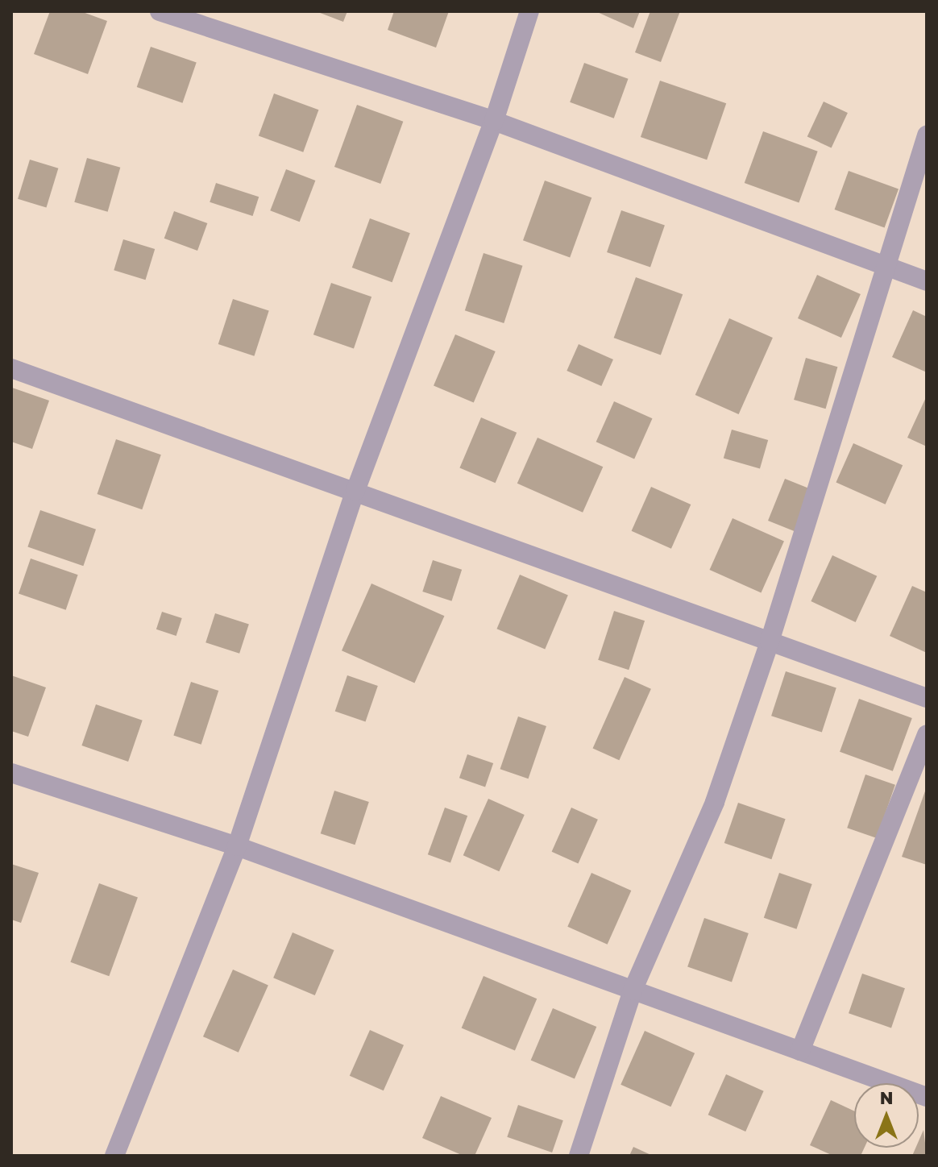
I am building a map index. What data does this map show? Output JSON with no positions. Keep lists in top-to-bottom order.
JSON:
{
  "north": "top"
}
